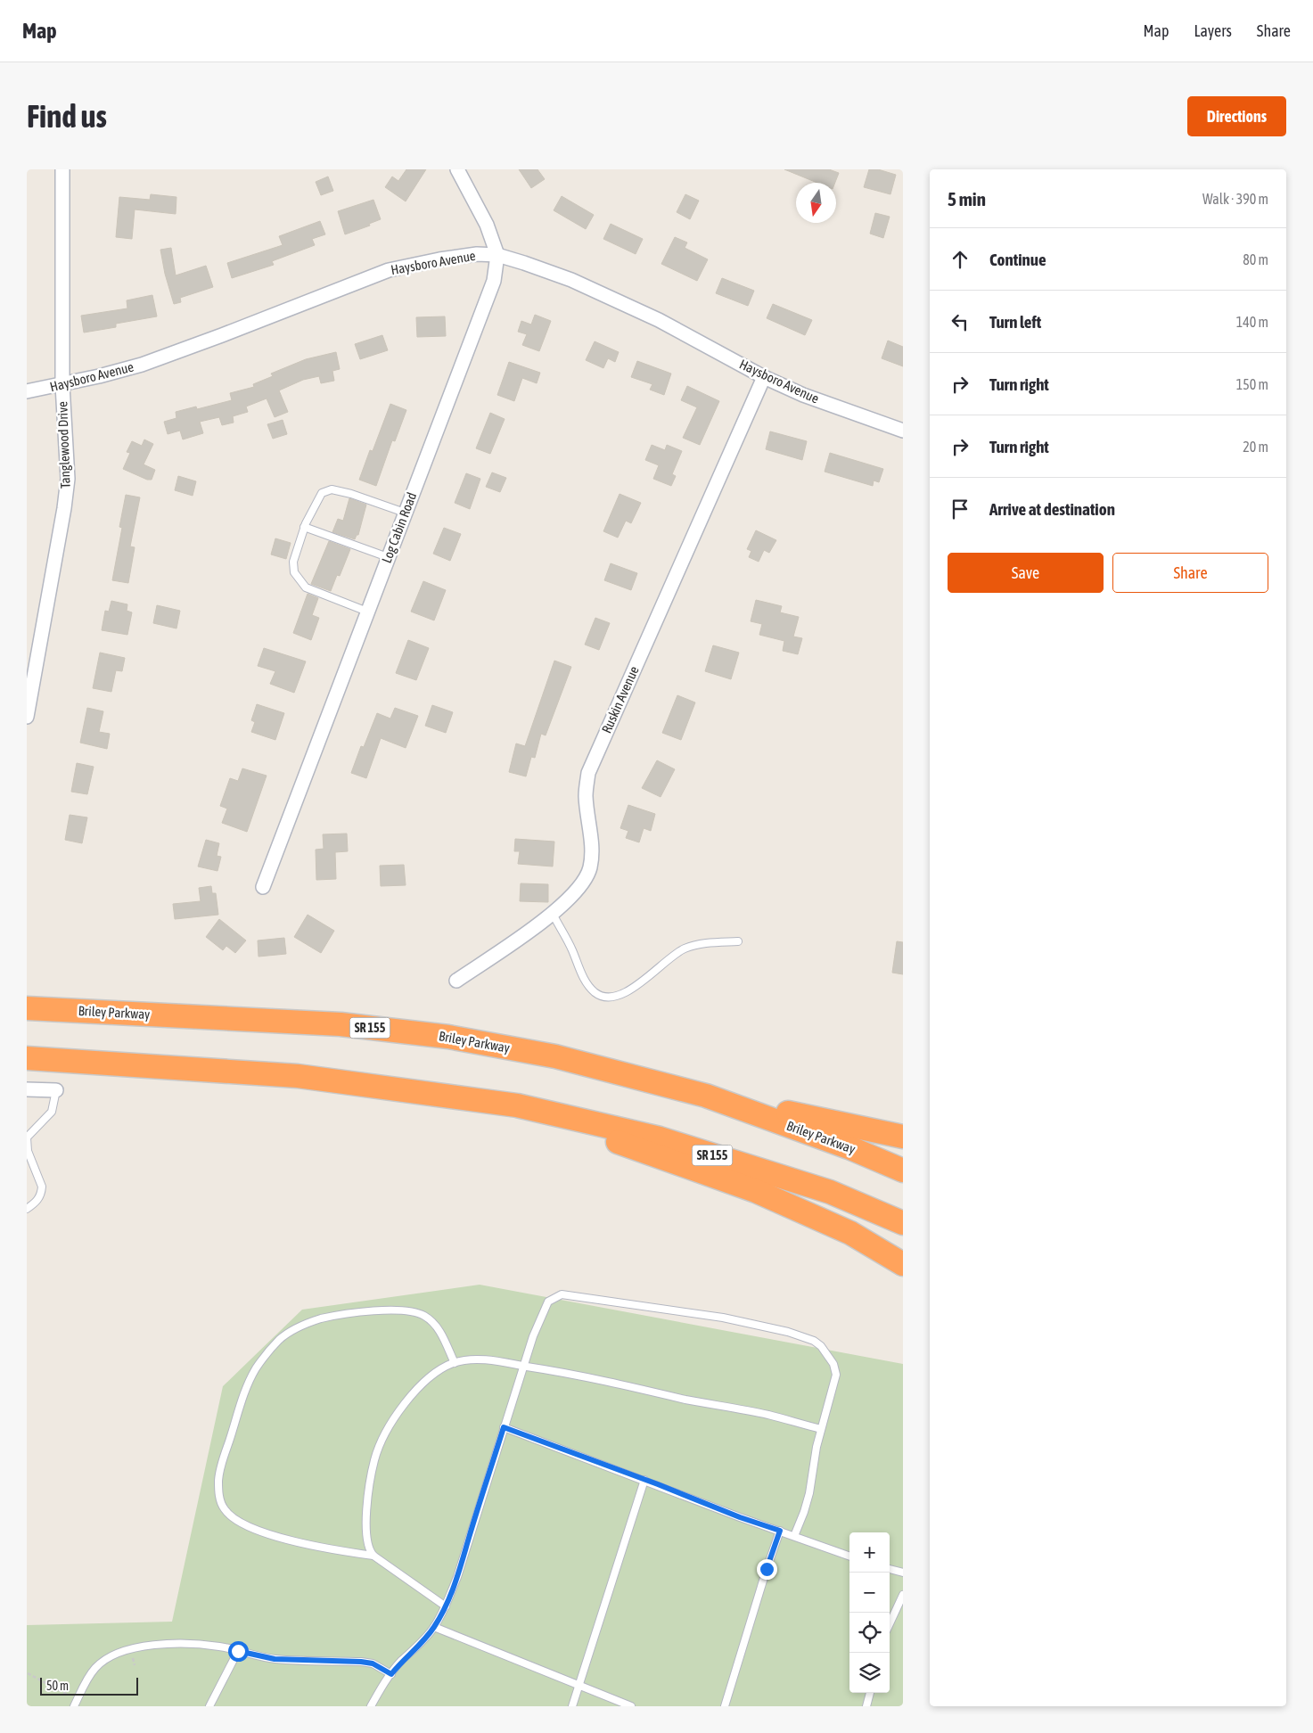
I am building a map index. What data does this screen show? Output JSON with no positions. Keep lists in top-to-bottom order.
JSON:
{
  "streets": {
    "highway": ["Briley Parkway", "SR 155"],
    "street": [
      "Haysboro Avenue",
      "Tanglewood Drive",
      "Log Cabin Road",
      "Ruskin Avenue"
    ]
  },
  "crossings": [
    ["Haysboro Avenue", "Tanglewood Drive"],
    ["Haysboro Avenue", "Log Cabin Road"],
    ["Haysboro Avenue", "Ruskin Avenue"]
  ],
  "scale_bar": "50 m",
  "north": "bottom",
  "page": {
    "header": "Map",
    "nav": ["Map", "Layers", "Share"],
    "buttons": [
      "Directions",
      ["Save", "Share"]
    ],
    "title": "Find us",
    "heading": ["5 min", "Walk · 390 m"],
    "list": [
      ["Continue", "80 m"],
      ["Turn left", "140 m"],
      ["Turn right", "150 m"],
      ["Turn right", "20 m"],
      "Arrive at destination"
    ],
    "map_buttons": ["+", "−"],
    "scale": "50 m"
  }
}
